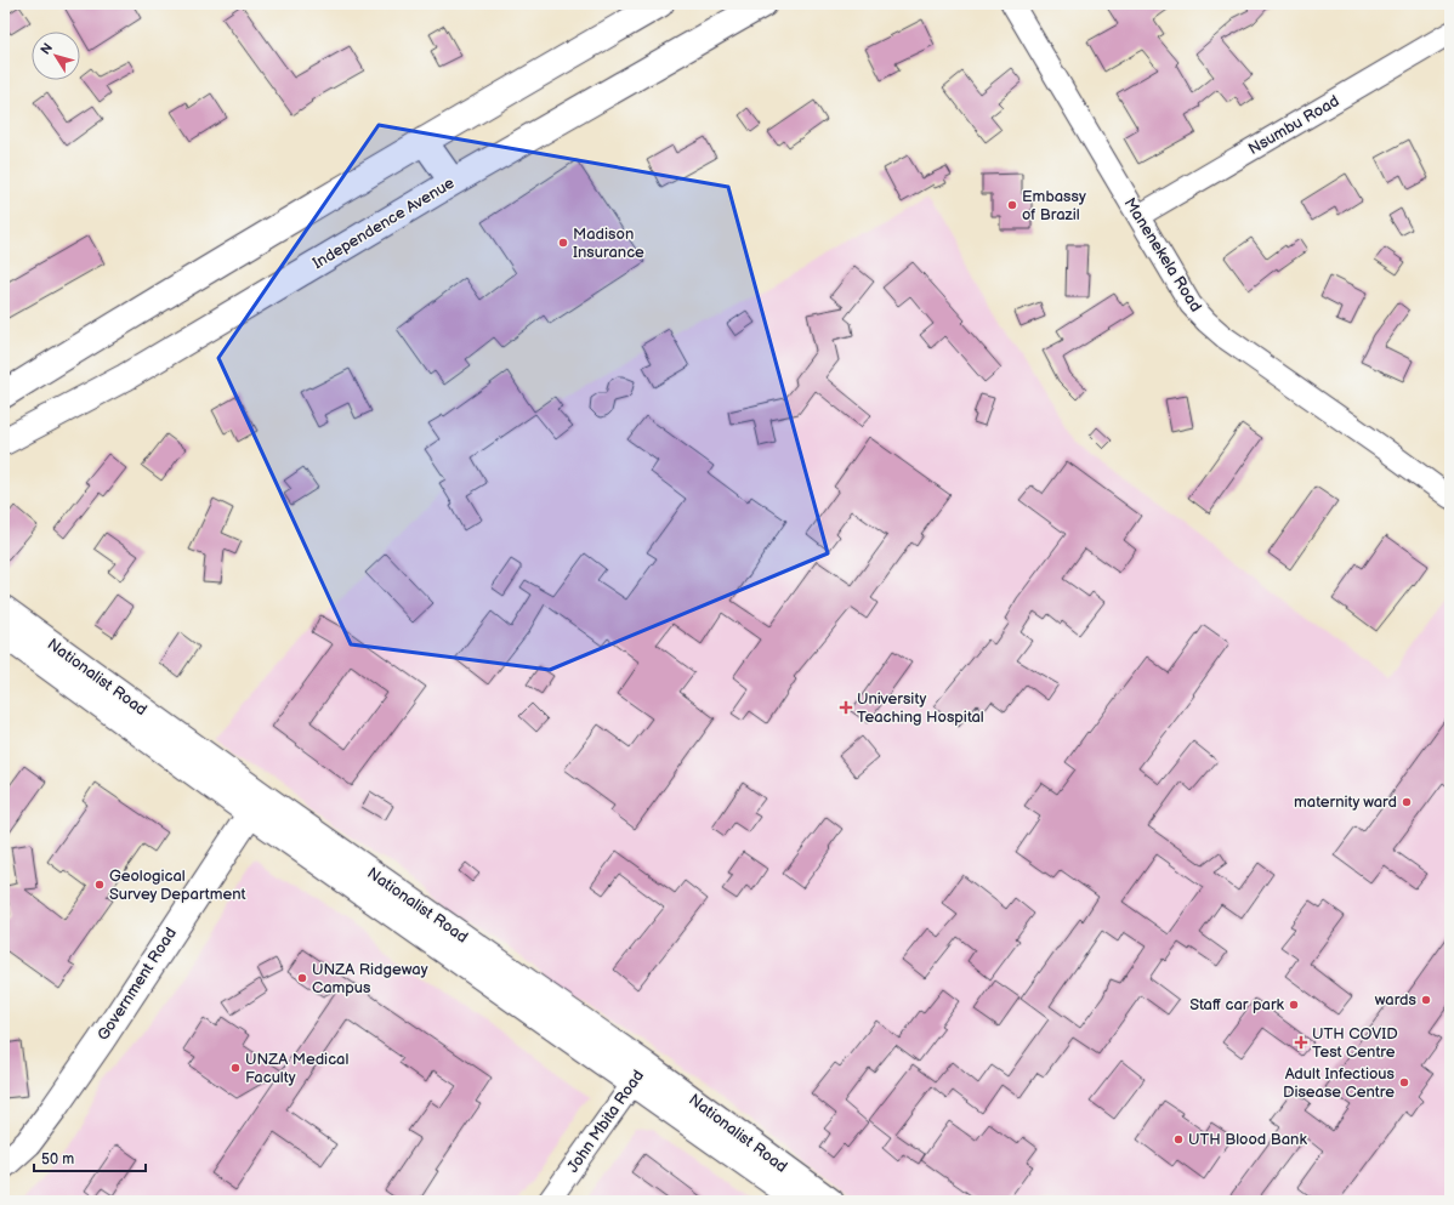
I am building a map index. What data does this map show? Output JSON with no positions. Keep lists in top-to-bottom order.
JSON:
{
  "streets": {
    "main road": ["Independence Avenue", "Nationalist Road", "Government Road"],
    "street": ["Nsumbu Road", "Manenekela Road", "John Mbita Road"]
  },
  "crossings": [
    ["Nsumbu Road", "Manenekela Road"],
    ["Nationalist Road", "Government Road"],
    ["Nationalist Road", "John Mbita Road"]
  ],
  "places": {
    "other": [
      "Embassy of Brazil",
      "Madison Insurance",
      "maternity ward",
      "Geological Survey Department",
      "UNZA Ridgeway Campus",
      "wards",
      "Staff car park",
      "UNZA Medical Faculty",
      "Adult Infectious Disease Centre",
      "UTH Blood Bank"
    ],
    "health": ["University Teaching Hospital", "UTH COVID Test Centre"]
  },
  "scale_bar": "50 m",
  "north": "top left"
}
